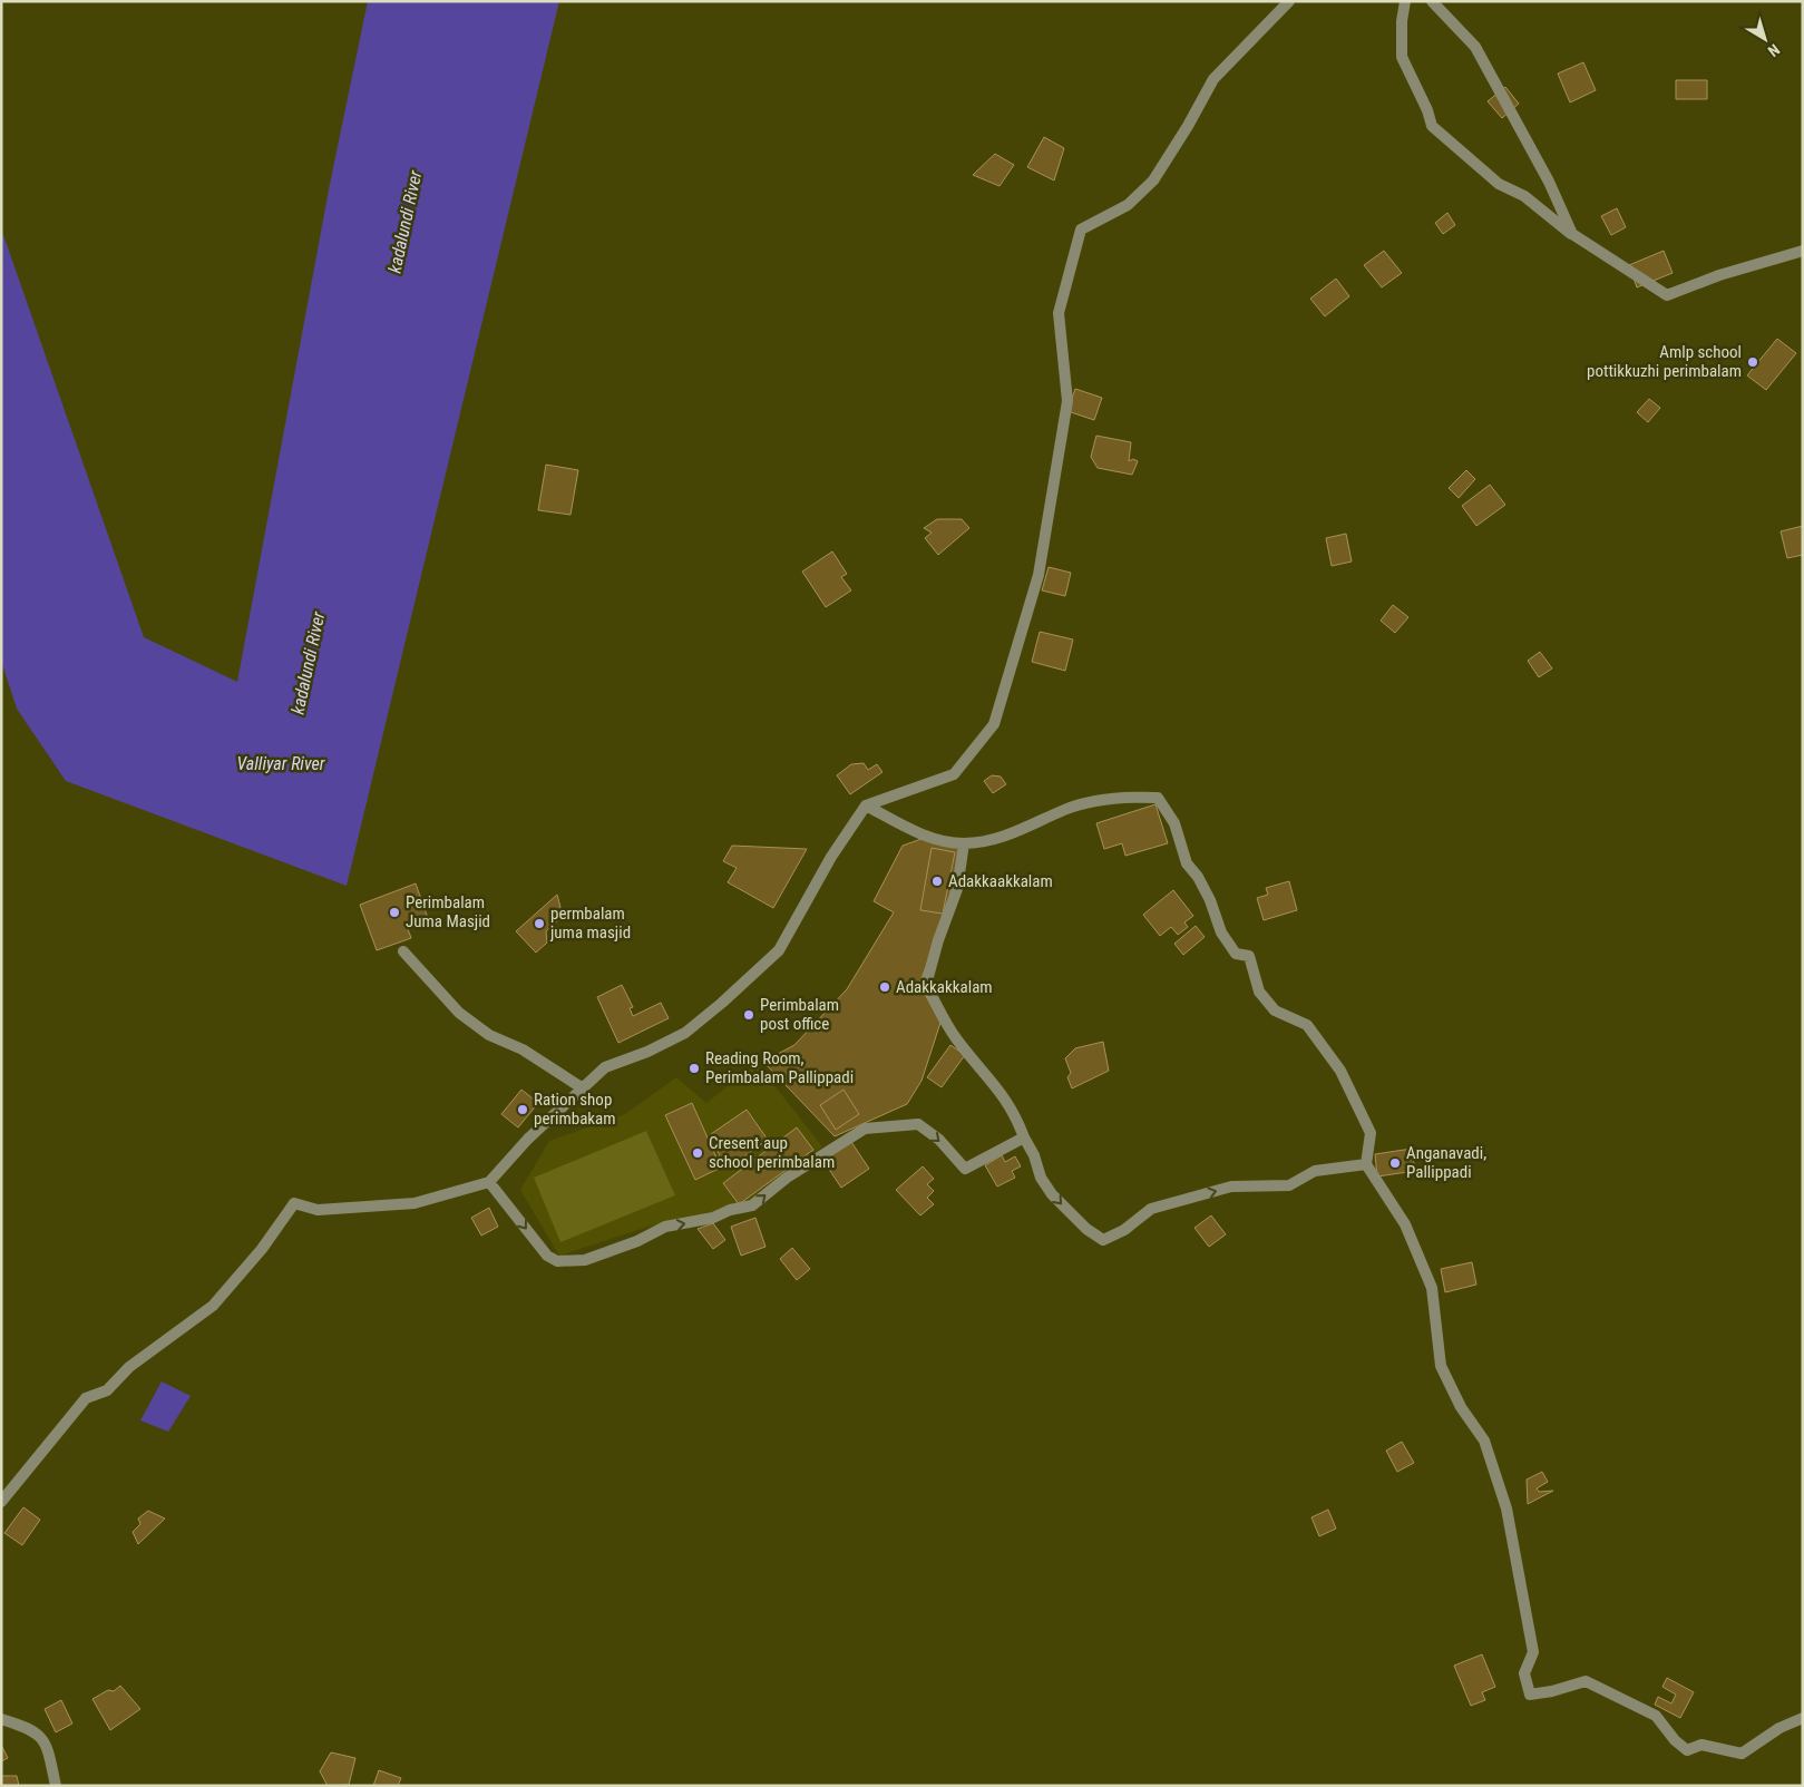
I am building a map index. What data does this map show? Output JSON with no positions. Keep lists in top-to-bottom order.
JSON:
{
  "water": ["kadalundi River", "Valliyar River"],
  "places": [
    "Amlp school pottikkuzhi perimbalam",
    "Adakkaakkalam",
    "Perimbalam Juma Masjid",
    "permbalam juma masjid",
    "Adakkakkalam",
    "Perimbalam post office",
    "Reading Room, Perimbalam Pallippadi",
    "Ration shop perimbakam",
    "Cresent aup school perimbalam",
    "Anganavadi, Pallippadi"
  ],
  "north": "bottom right"
}
